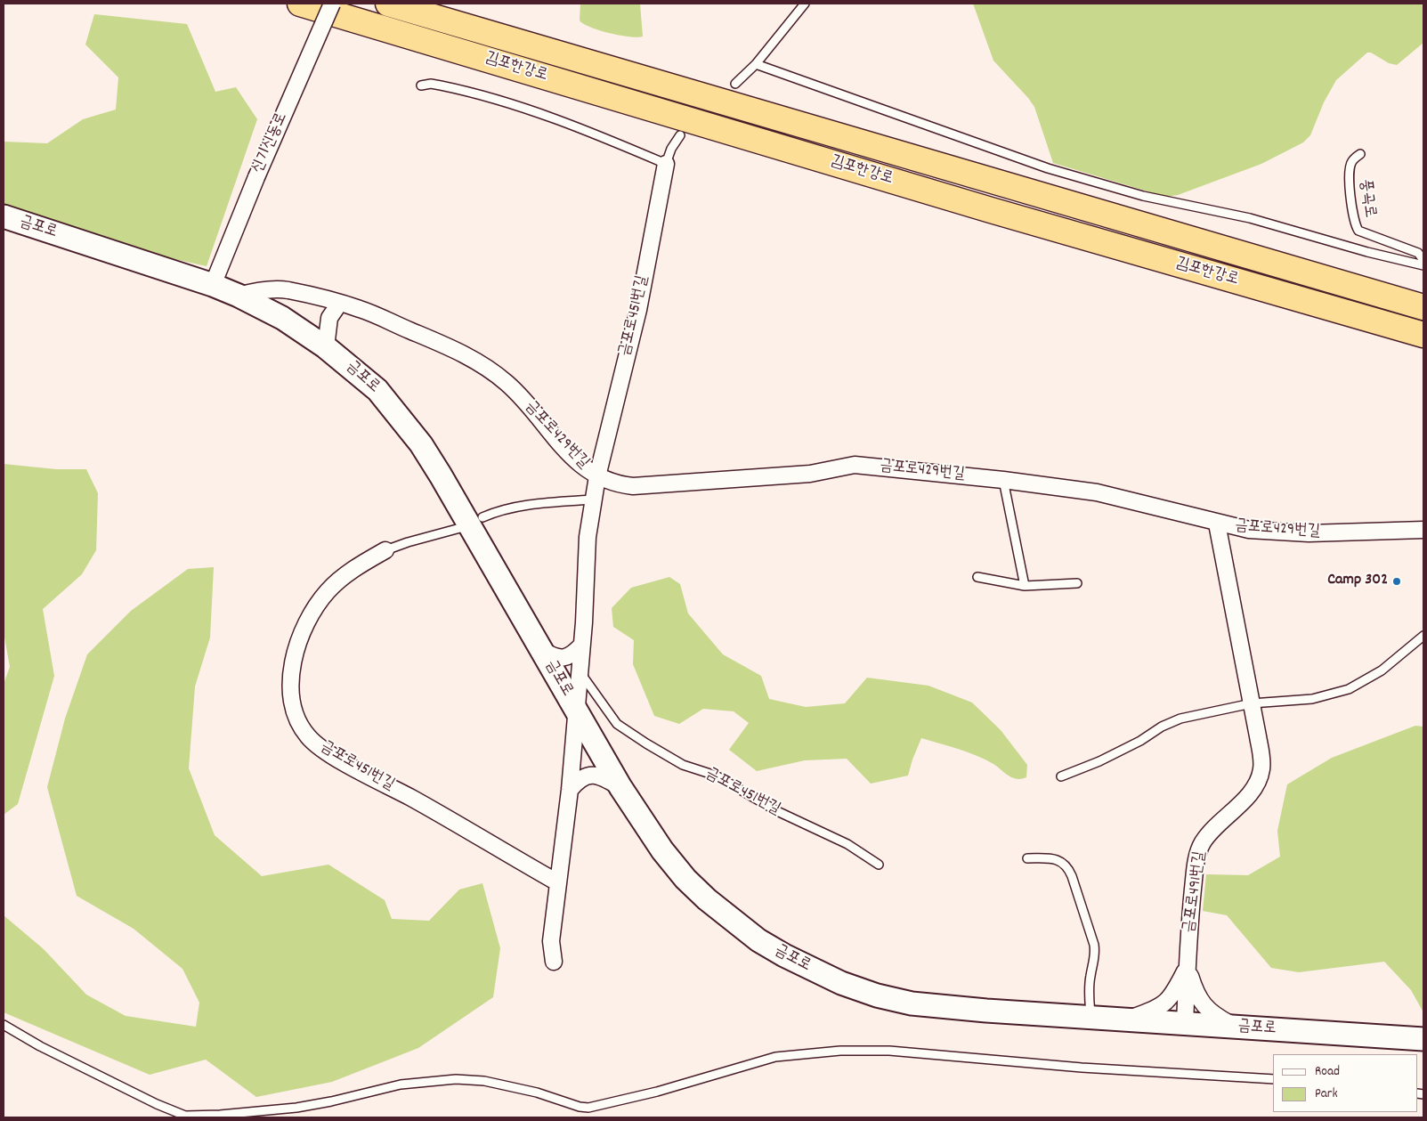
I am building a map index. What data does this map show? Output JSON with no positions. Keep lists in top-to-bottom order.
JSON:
{
  "streets": {
    "highway": ["김포한강로"],
    "main road": ["금포로"],
    "street": [
      "신기신동로",
      "금포로451번길",
      "금포로429번길",
      "금포로491번길"
    ],
    "lane": ["풍곡로"]
  },
  "crossings": [
    ["신기신동로", "금포로"],
    ["금포로", "금포로451번길"],
    ["금포로", "금포로429번길"],
    ["금포로", "금포로491번길"],
    ["금포로451번길", "금포로429번길"],
    ["금포로429번길", "금포로491번길"]
  ],
  "places": ["Camp 302"],
  "legend": ["Road", "Park"]
}
